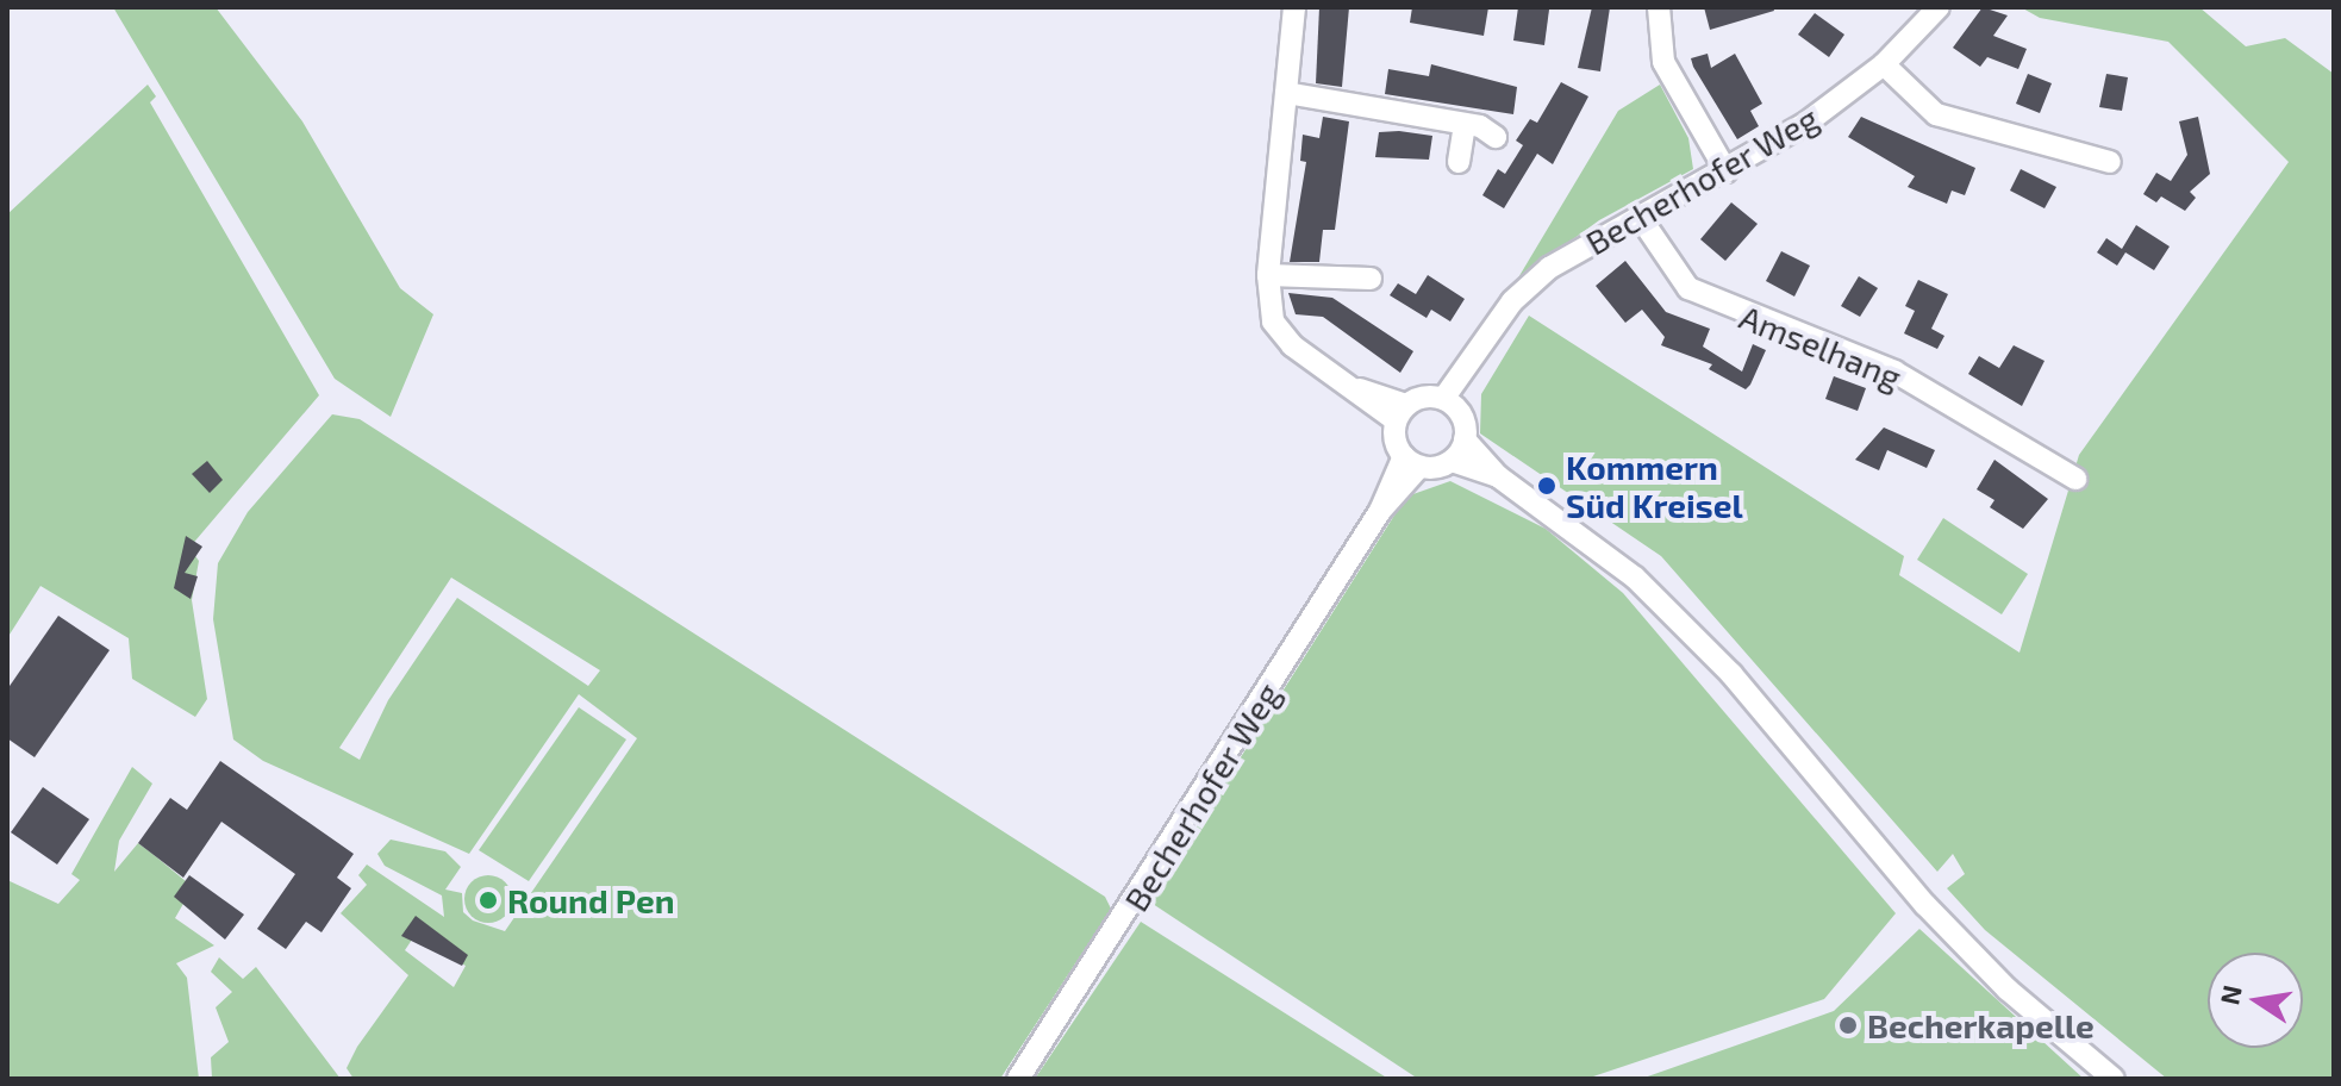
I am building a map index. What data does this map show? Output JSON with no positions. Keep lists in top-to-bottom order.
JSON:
{
  "streets": {
    "street": ["Becherhofer Weg", "Amselhang"]
  },
  "crossings": [
    ["Becherhofer Weg", "Amselhang"]
  ],
  "places": ["Kommern Süd Kreisel", "Round Pen", "Becherkapelle"],
  "north": "left"
}
